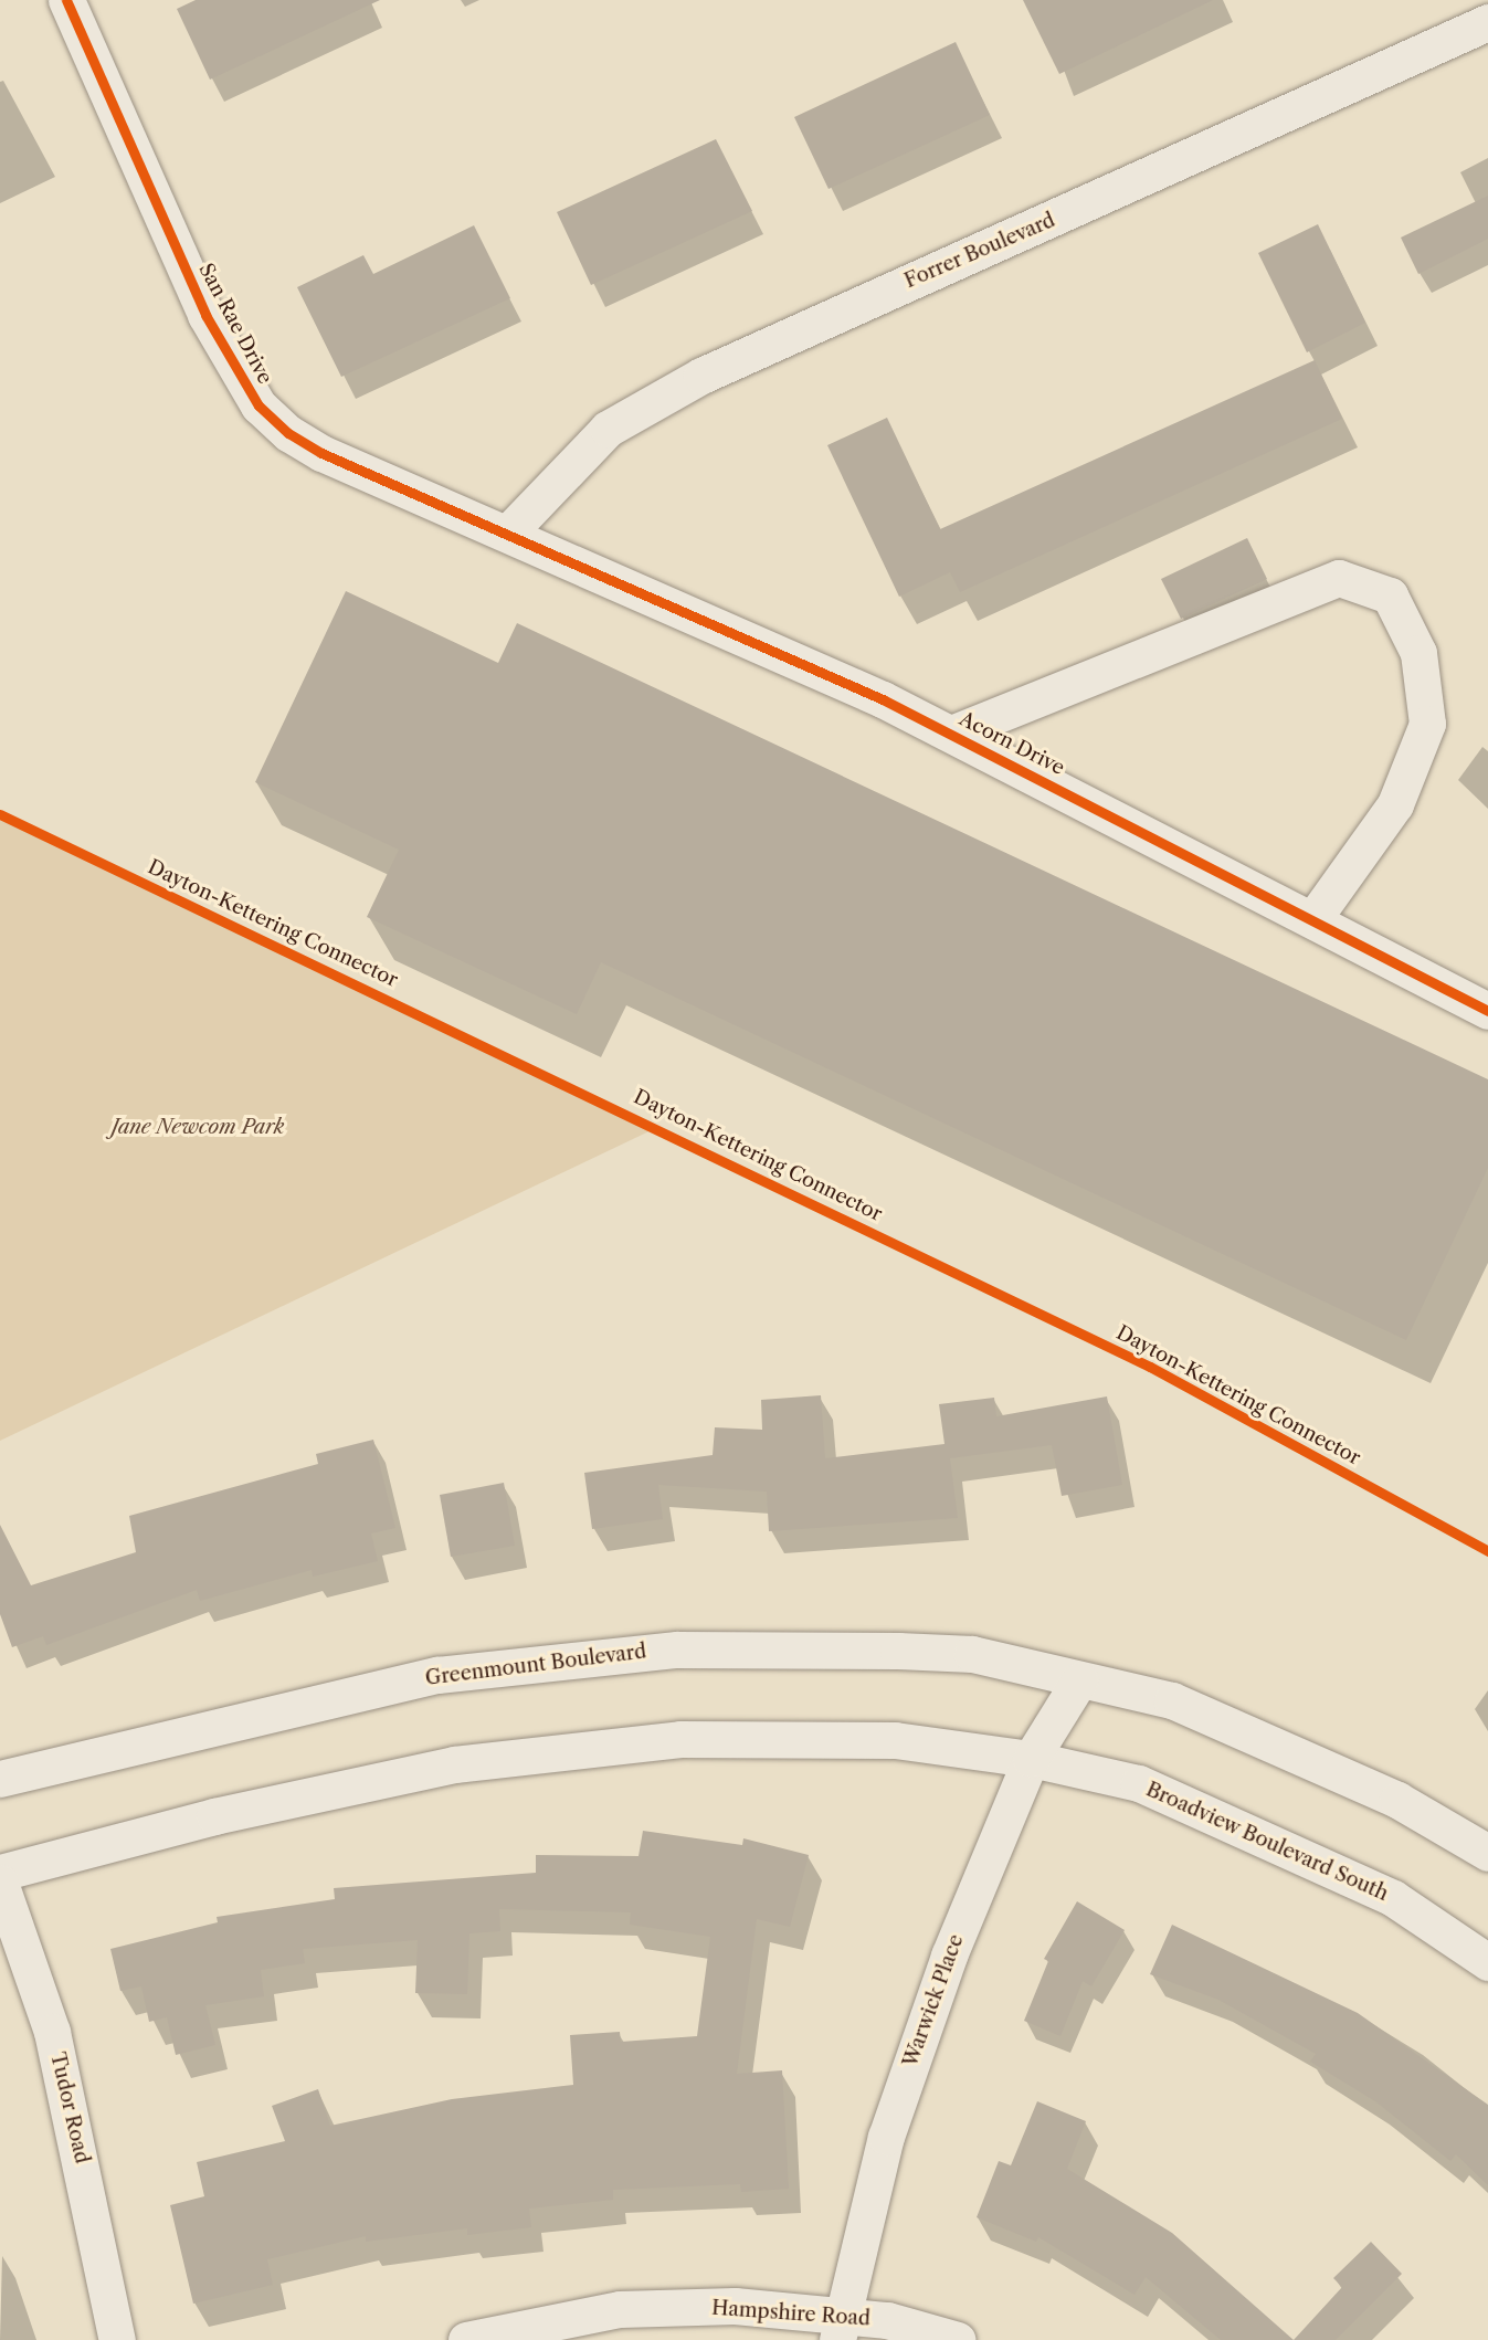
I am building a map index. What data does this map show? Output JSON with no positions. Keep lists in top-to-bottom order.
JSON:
{
  "streets": {
    "street": [
      "Forrer Boulevard",
      "San Rae Drive",
      "Acorn Drive",
      "Greenmount Boulevard",
      "Broadview Boulevard South",
      "Warwick Place",
      "Tudor Road",
      "Hampshire Road"
    ],
    "cycle path": ["Dayton-Kettering Connector"]
  },
  "crossings": [
    ["Forrer Boulevard", "San Rae Drive"],
    ["Forrer Boulevard", "Acorn Drive"],
    ["San Rae Drive", "Acorn Drive"],
    ["Greenmount Boulevard", "Warwick Place"],
    ["Broadview Boulevard South", "Warwick Place"],
    ["Warwick Place", "Hampshire Road"]
  ],
  "parks": ["Jane Newcom Park"]
}
